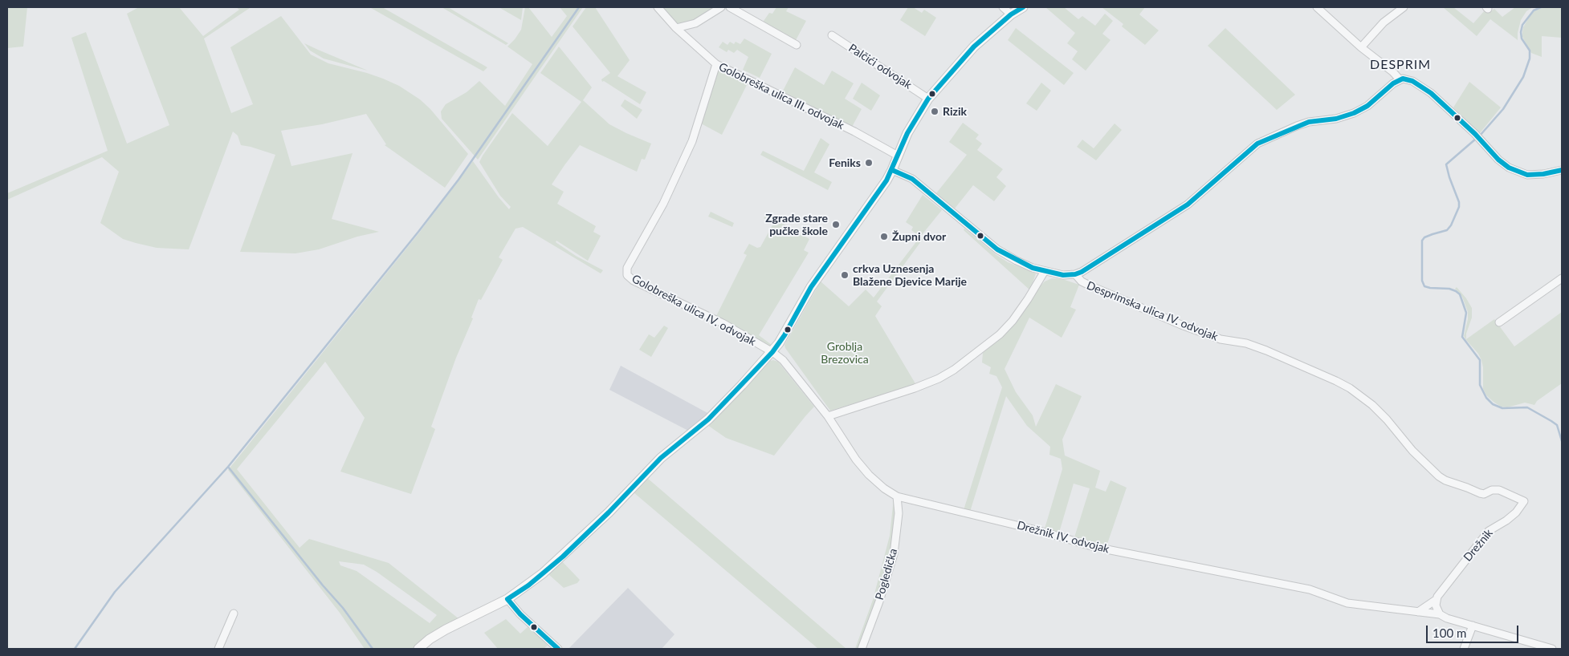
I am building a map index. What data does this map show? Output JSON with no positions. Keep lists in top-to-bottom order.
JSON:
{
  "streets": {
    "street": [
      "Palčići odvojak",
      "Golobreška ulica III. odvojak",
      "Golobreška ulica IV. odvojak",
      "Desprimska ulica IV. odvojak",
      "Drežnik IV. odvojak",
      "Drežnik",
      "Pogledička"
    ]
  },
  "crossings": [
    ["Golobreška ulica III. odvojak", "Golobreška ulica IV. odvojak"],
    ["Golobreška ulica IV. odvojak", "Drežnik IV. odvojak"],
    ["Desprimska ulica IV. odvojak", "Drežnik"],
    ["Drežnik IV. odvojak", "Pogledička"]
  ],
  "districts": ["DESPRIM"],
  "parks": ["Groblja Brezovica"],
  "places": [
    "Rizik",
    "Feniks",
    "Zgrade stare pučke škole",
    "Župni dvor",
    "crkva Uznesenja Blažene Djevice Marije"
  ],
  "scale_bar": "100 m"
}
